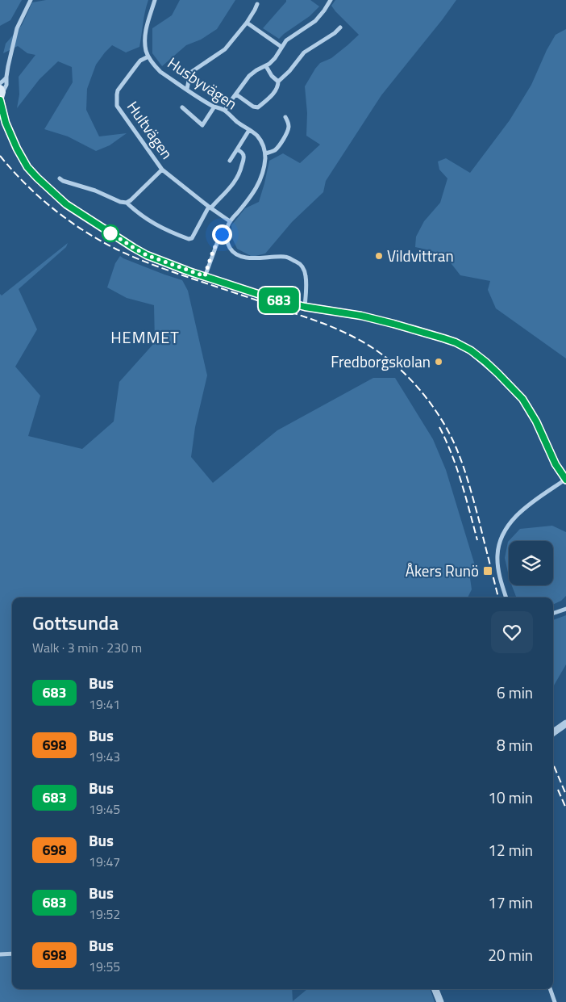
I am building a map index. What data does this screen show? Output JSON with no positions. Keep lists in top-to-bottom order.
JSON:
{
  "streets": {
    "street": ["Husbyvägen", "Hultvägen"]
  },
  "crossings": [
    ["Husbyvägen", "Hultvägen"]
  ],
  "districts": ["HEMMET"],
  "places": {
    "other": ["Vildvittran", "Fredborgskolan"],
    "transit": ["Åkers Runö"]
  },
  "lines": ["bus line 683"],
  "page": {
    "on_map": "683",
    "heading": ["Gottsunda", "Walk · 3 min · 230 m"],
    "list": [
      {
        "mark": "683",
        "name": "Bus",
        "note": "19:41",
        "value": "6 min"
      },
      {
        "mark": "698",
        "name": "Bus",
        "note": "19:43",
        "value": "8 min"
      },
      {
        "mark": "683",
        "name": "Bus",
        "note": "19:45",
        "value": "10 min"
      },
      {
        "mark": "698",
        "name": "Bus",
        "note": "19:47",
        "value": "12 min"
      },
      {
        "mark": "683",
        "name": "Bus",
        "note": "19:52",
        "value": "17 min"
      },
      {
        "mark": "698",
        "name": "Bus",
        "note": "19:55",
        "value": "20 min"
      }
    ]
  }
}
